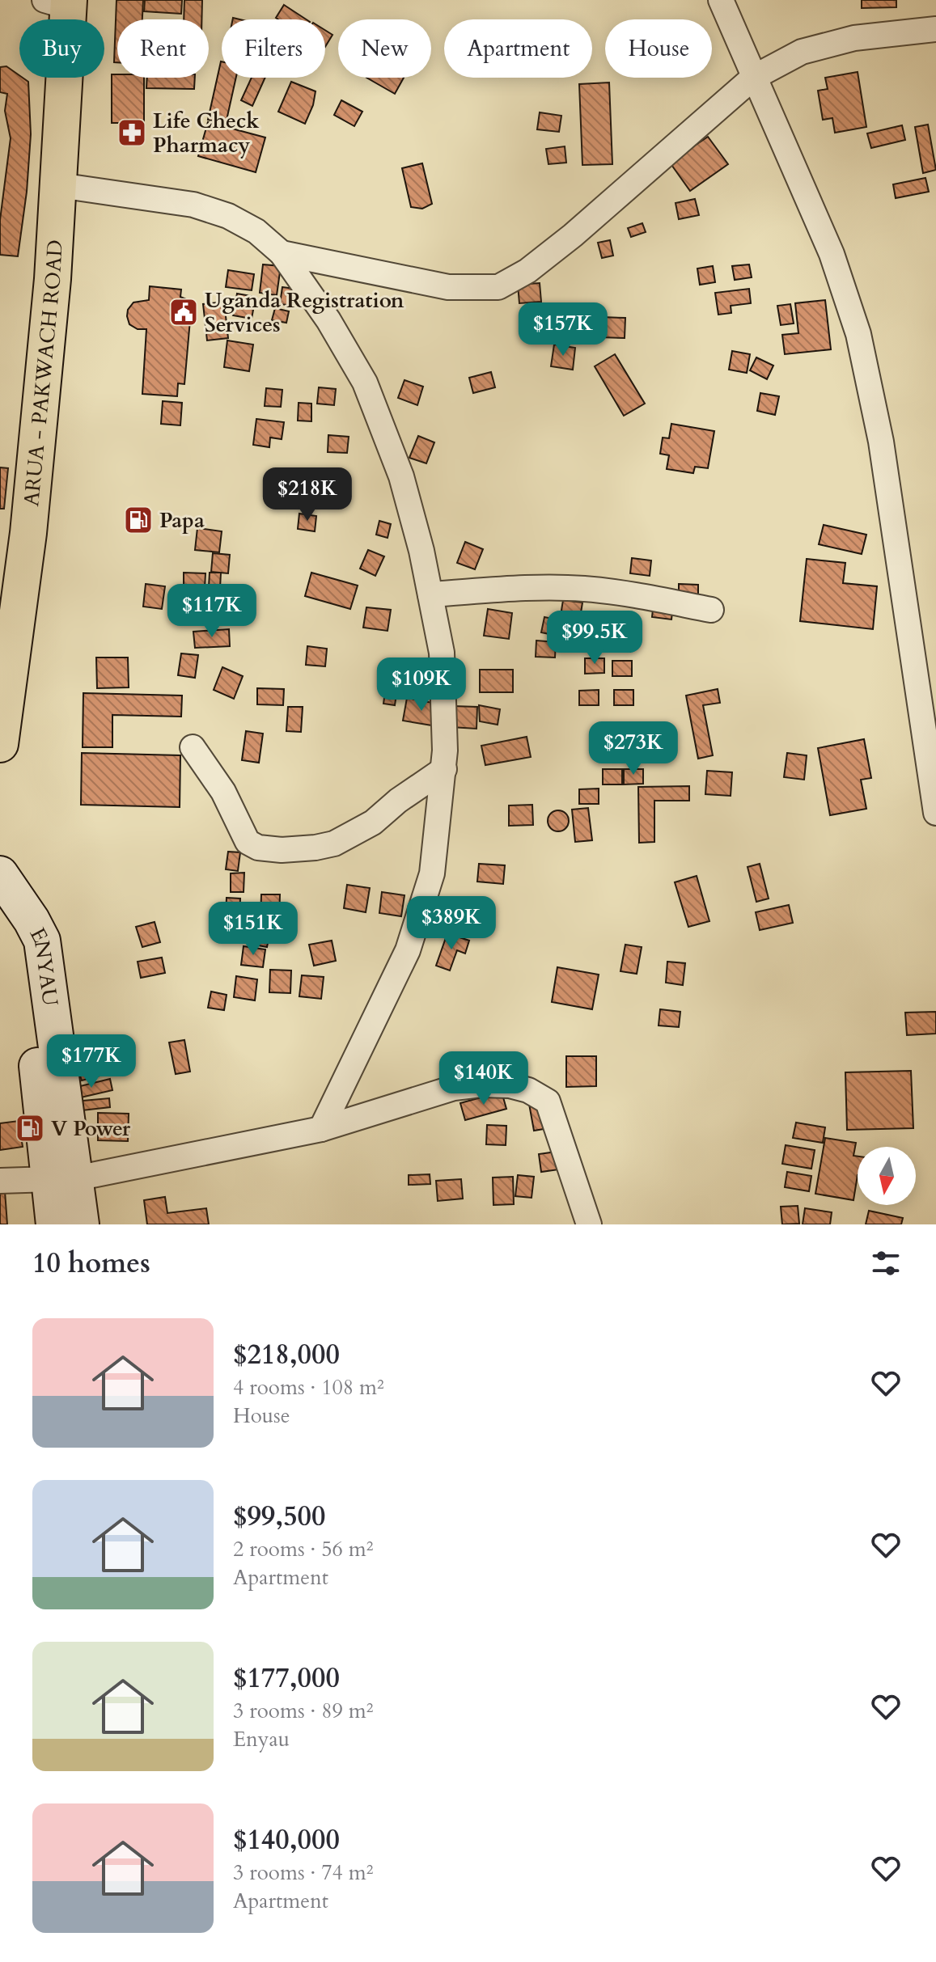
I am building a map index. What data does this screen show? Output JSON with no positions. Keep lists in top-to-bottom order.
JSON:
{
  "streets": {
    "main road": ["ARUA - PAKWACH ROAD"],
    "street": ["ENYAU"]
  },
  "places": {
    "pharmacy": ["Life Check Pharmacy"],
    "public building": ["Uganda Registration Services"],
    "fuel station": ["Papa", "V Power"]
  },
  "north": "bottom",
  "page": {
    "chip": [
      "Buy",
      "Rent",
      "Filters",
      "New",
      "Apartment",
      "House"
    ],
    "price": [
      "$157K",
      "$218K",
      "$117K",
      "$99.5K",
      "$109K",
      "$273K",
      "$389K",
      "$151K",
      "$177K",
      "$140K"
    ],
    "heading": "10 homes",
    "list": [
      {
        "name": "$218,000",
        "note": "4 rooms · 108 m² · House"
      },
      {
        "name": "$99,500",
        "note": "2 rooms · 56 m² · Apartment"
      },
      {
        "name": "$177,000",
        "note": "3 rooms · 89 m² · Enyau"
      },
      {
        "name": "$140,000",
        "note": "3 rooms · 74 m² · Apartment"
      }
    ]
  }
}
